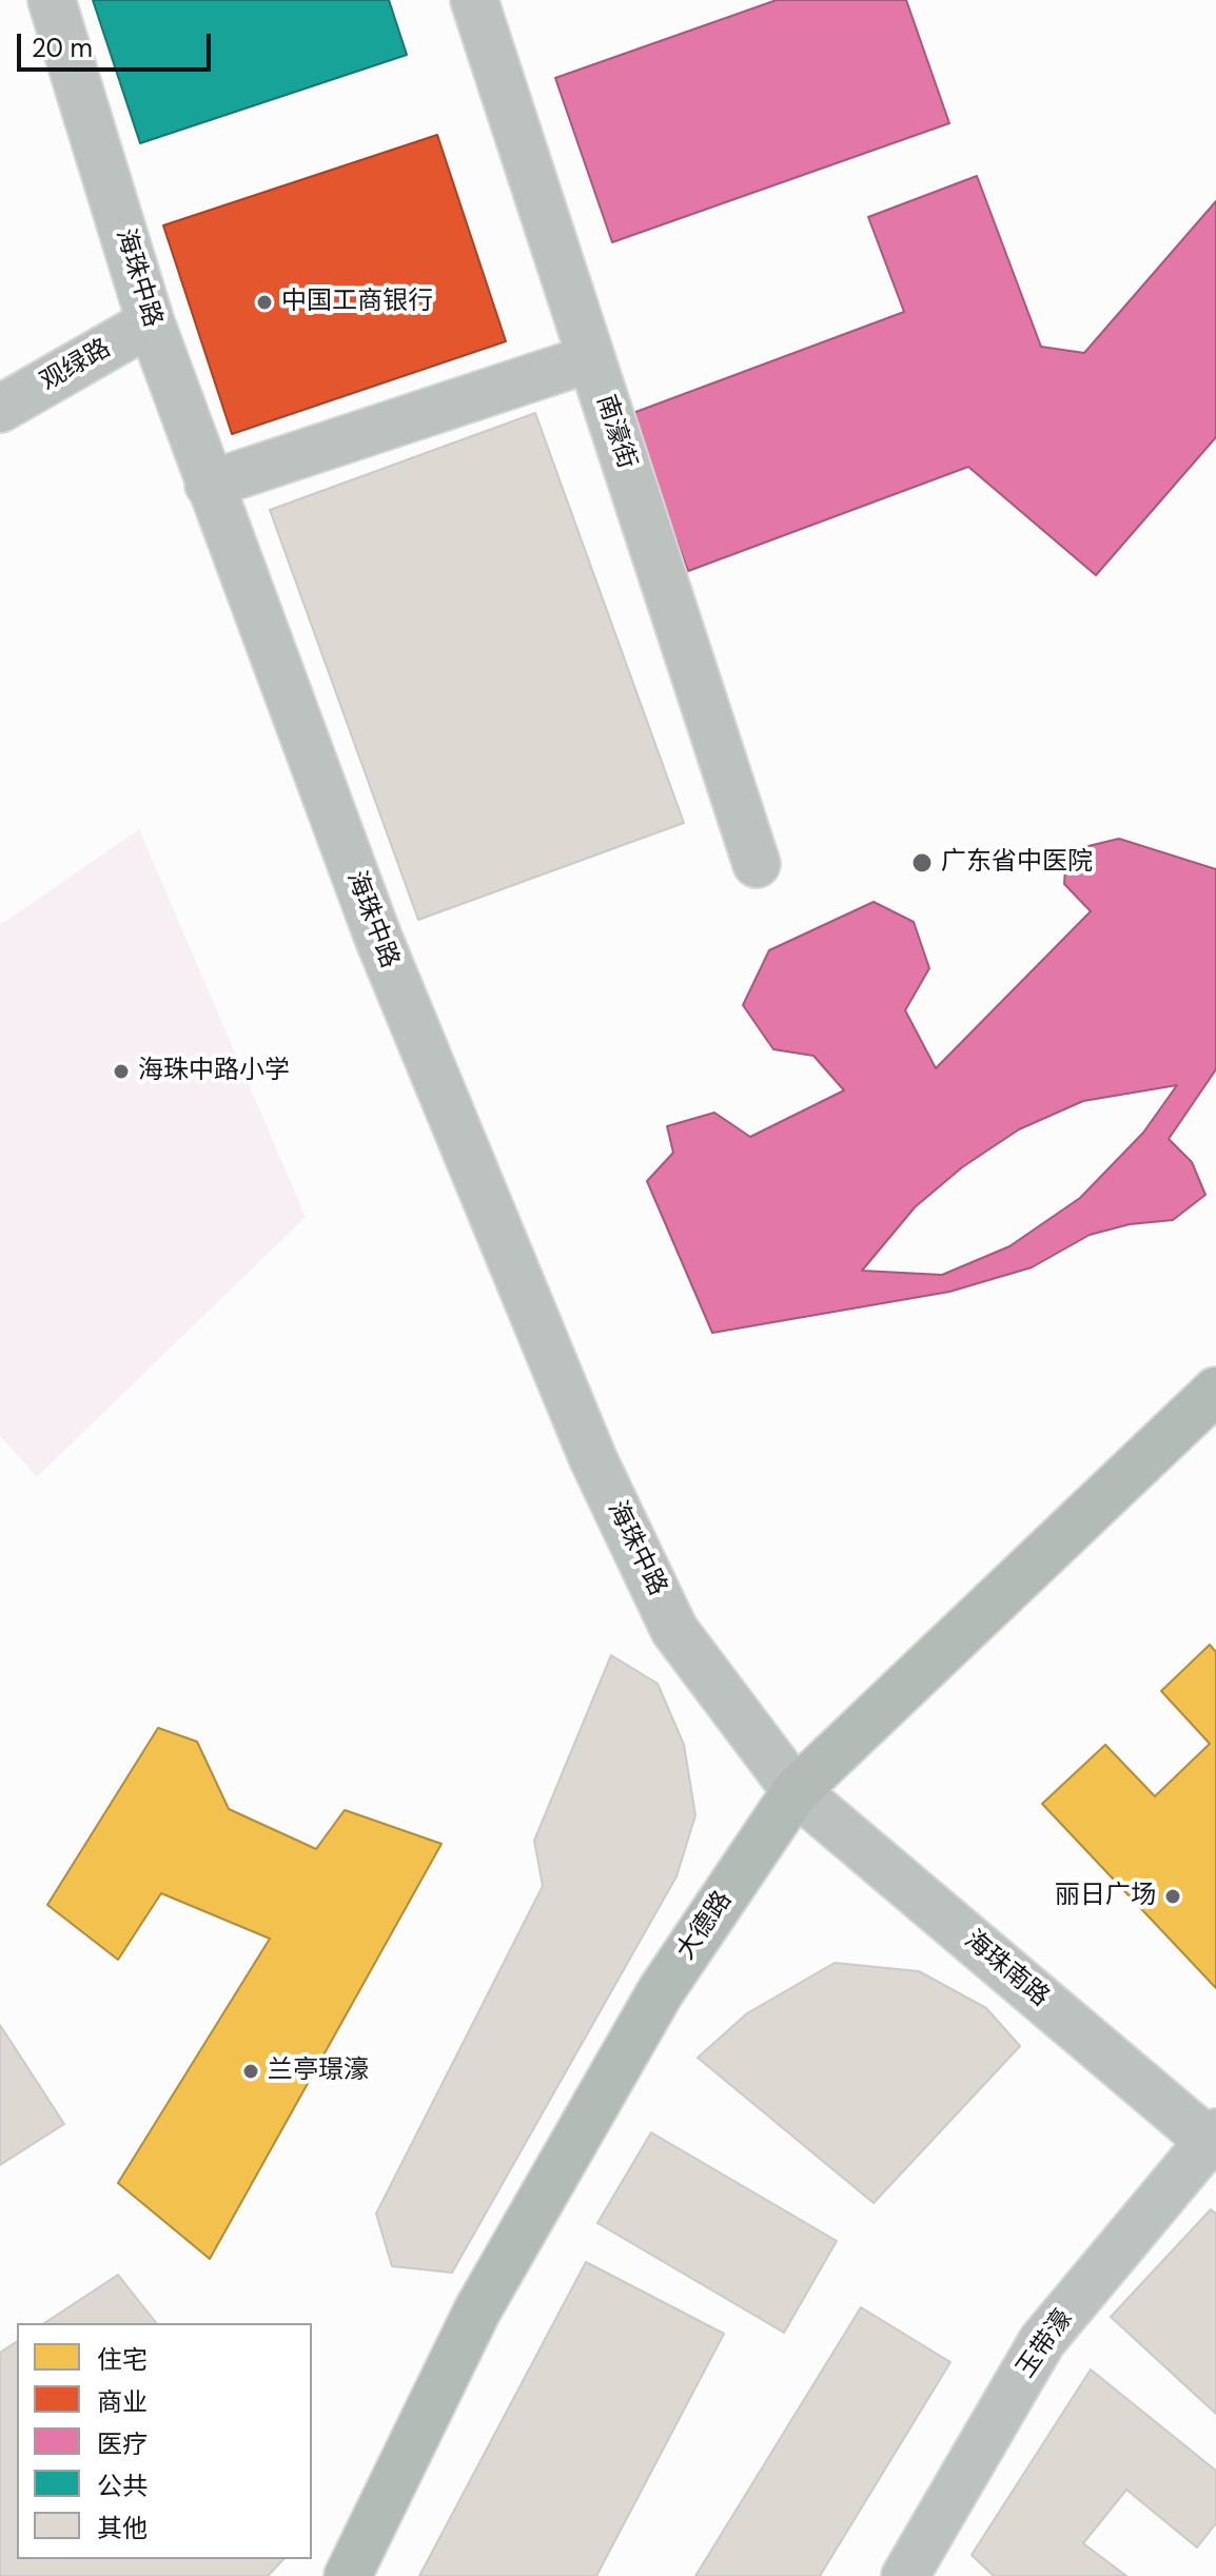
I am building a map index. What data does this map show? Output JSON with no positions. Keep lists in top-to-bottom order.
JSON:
{
  "streets": {
    "main road": ["大德路"],
    "street": [
      "海珠中路",
      "观绿路",
      "南濠街",
      "海珠南路",
      "玉带濠"
    ]
  },
  "crossings": [
    ["海珠中路", "观绿路"],
    ["海珠中路", "大德路"],
    ["海珠中路", "海珠南路"],
    ["大德路", "海珠南路"],
    ["海珠南路", "玉带濠"]
  ],
  "places": [
    "中国工商银行",
    "广东省中医院",
    "海珠中路小学",
    "丽日广场",
    "兰亭璟濠"
  ],
  "legend": [
    "住宅",
    "商业",
    "医疗",
    "公共",
    "其他"
  ],
  "scale_bar": "20 m"
}
